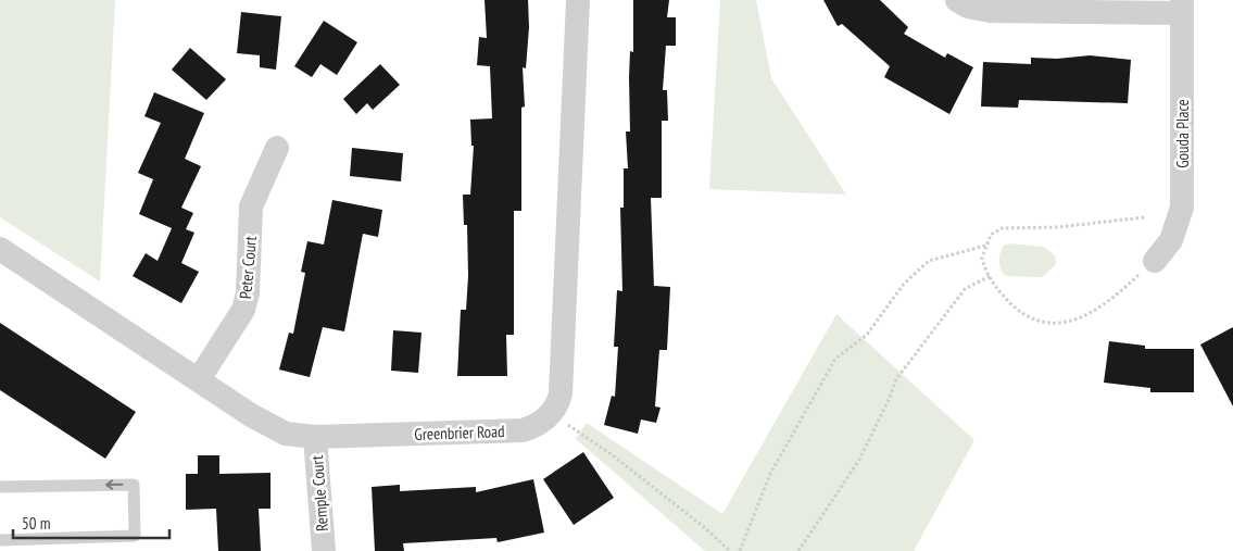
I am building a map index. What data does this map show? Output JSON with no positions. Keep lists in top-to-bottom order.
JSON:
{
  "streets": {
    "street": [
      "Gouda Place",
      "Peter Court",
      "Greenbrier Road",
      "Remple Court"
    ]
  },
  "crossings": [
    ["Peter Court", "Greenbrier Road"],
    ["Greenbrier Road", "Remple Court"]
  ],
  "scale_bar": "50 m"
}
